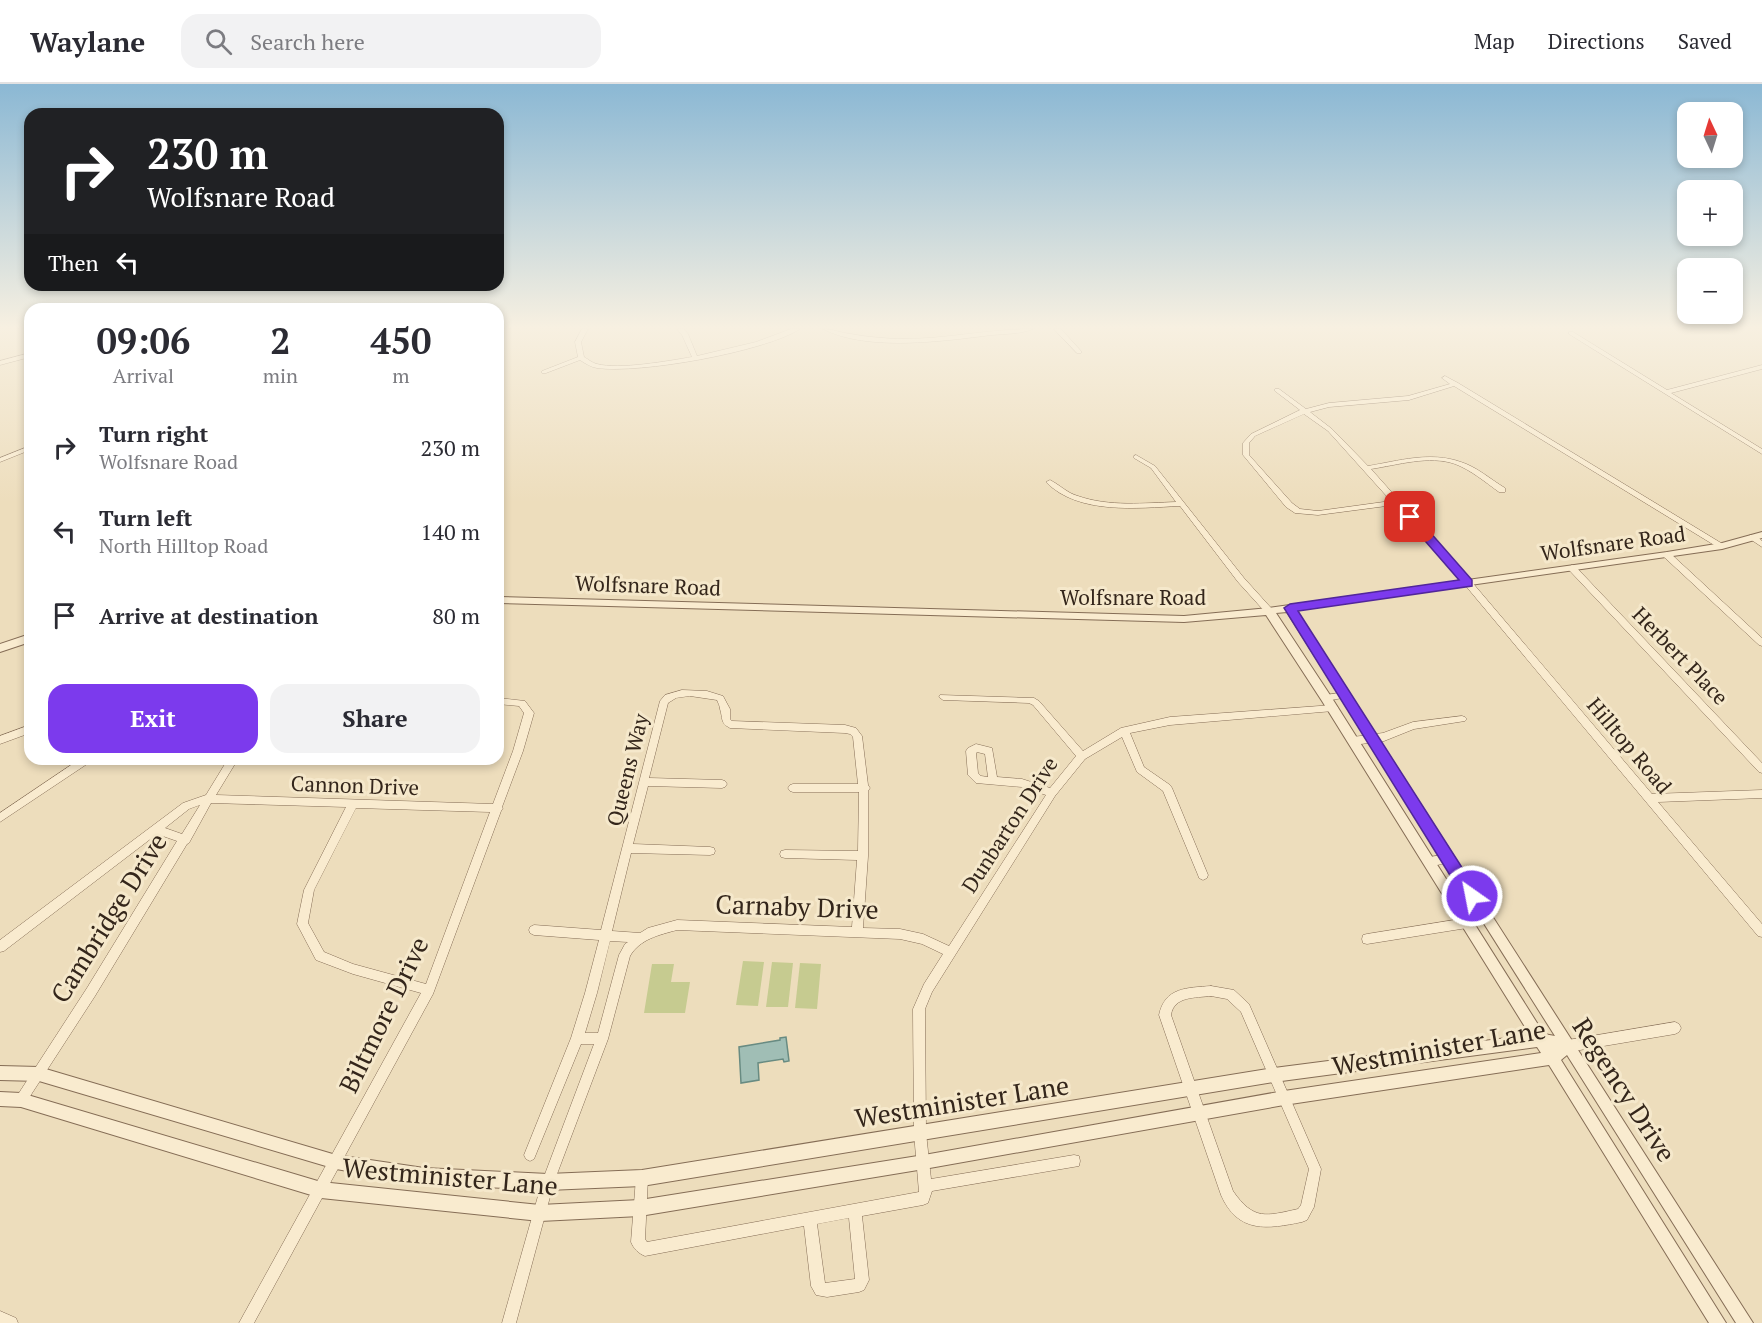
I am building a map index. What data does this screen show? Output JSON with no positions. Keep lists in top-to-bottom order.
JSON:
{
  "streets": {
    "street": [
      "Wolfsnare Road",
      "Herbert Place",
      "Hilltop Road",
      "Queens Way",
      "Cannon Drive",
      "Dunbarton Drive",
      "Carnaby Drive",
      "Cambridge Drive",
      "Biltmore Drive",
      "Westminister Lane",
      "Regency Drive"
    ]
  },
  "crossings": [
    ["Wolfsnare Road", "Herbert Place"],
    ["Wolfsnare Road", "Hilltop Road"],
    ["Wolfsnare Road", "Regency Drive"],
    ["Queens Way", "Carnaby Drive"],
    ["Cannon Drive", "Cambridge Drive"],
    ["Cannon Drive", "Biltmore Drive"],
    ["Dunbarton Drive", "Carnaby Drive"],
    ["Dunbarton Drive", "Westminister Lane"],
    ["Dunbarton Drive", "Regency Drive"],
    ["Cambridge Drive", "Westminister Lane"],
    ["Biltmore Drive", "Westminister Lane"],
    ["Westminister Lane", "Regency Drive"]
  ],
  "north": "top",
  "page": {
    "header": "Waylane",
    "search": "Search here",
    "nav": ["Map", "Directions", "Saved"],
    "map_buttons": ["+", "−"],
    "turn": ["230 m", "Wolfsnare Road"],
    "then": "Then",
    "eta": [
      "09:06",
      "Arrival",
      "2",
      "min",
      "450",
      "m"
    ],
    "list": [
      {
        "name": "Turn right",
        "note": "Wolfsnare Road",
        "value": "230 m"
      },
      {
        "name": "Turn left",
        "note": "North Hilltop Road",
        "value": "140 m"
      },
      {
        "name": "Arrive at destination",
        "value": "80 m"
      }
    ],
    "buttons": ["Exit", "Share"]
  }
}
